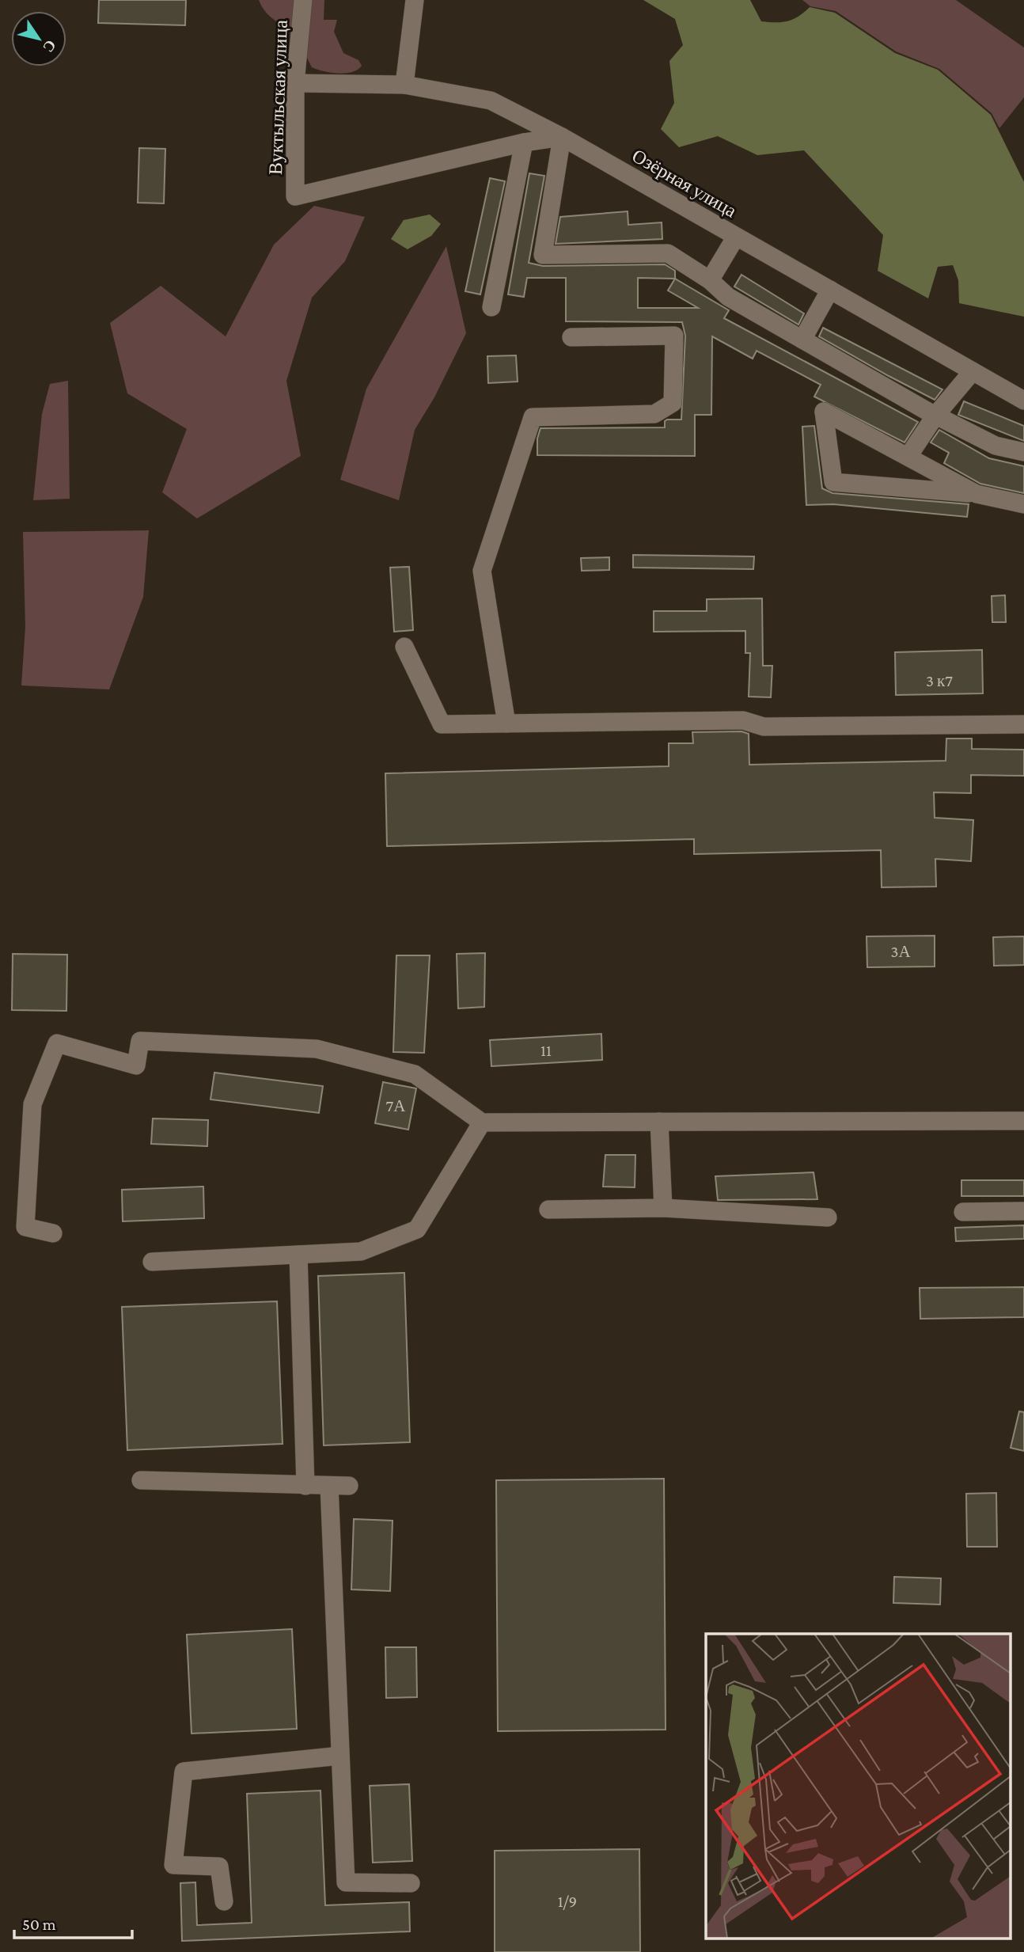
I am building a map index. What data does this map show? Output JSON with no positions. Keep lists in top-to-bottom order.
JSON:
{
  "streets": {
    "street": ["Вуктыльская улица", "Озёрная улица"]
  },
  "crossings": [
    ["Вуктыльская улица", "Озёрная улица"]
  ],
  "house_numbers": [
    "3 к7",
    "3А",
    "11",
    "7А",
    "1/9"
  ],
  "scale_bar": "50 m",
  "north": "bottom right"
}
